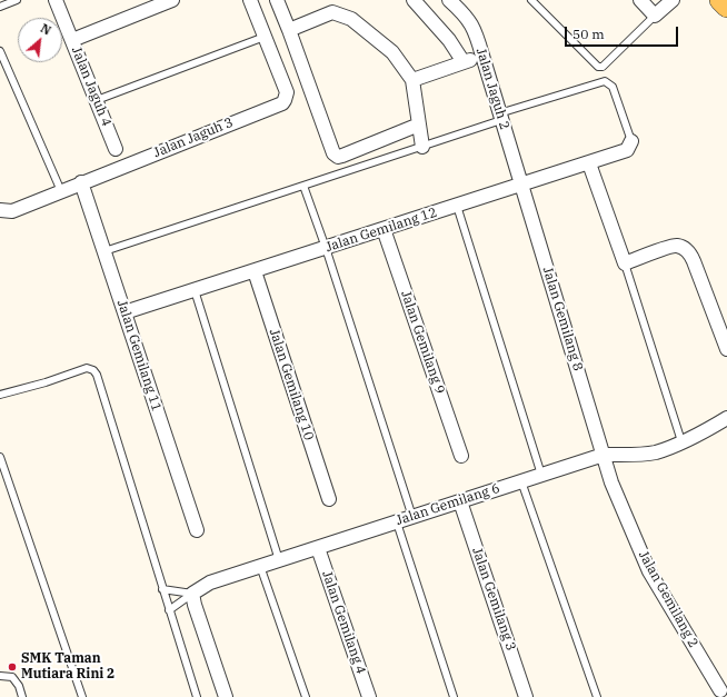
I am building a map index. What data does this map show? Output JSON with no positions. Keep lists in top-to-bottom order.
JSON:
{
  "streets": {
    "street": [
      "Jalan Jaguh 4",
      "Jalan Jaguh 2",
      "Jalan Jaguh 3",
      "Jalan Gemilang 12",
      "Jalan Gemilang 8",
      "Jalan Gemilang 9",
      "Jalan Gemilang 11",
      "Jalan Gemilang 10",
      "Jalan Gemilang 6",
      "Jalan Gemilang 3",
      "Jalan Gemilang 2",
      "Jalan Gemilang 4"
    ]
  },
  "crossings": [
    ["Jalan Jaguh 2", "Jalan Gemilang 12"],
    ["Jalan Jaguh 2", "Jalan Gemilang 8"],
    ["Jalan Jaguh 3", "Jalan Gemilang 11"],
    ["Jalan Gemilang 12", "Jalan Gemilang 8"],
    ["Jalan Gemilang 12", "Jalan Gemilang 9"],
    ["Jalan Gemilang 12", "Jalan Gemilang 11"],
    ["Jalan Gemilang 12", "Jalan Gemilang 10"],
    ["Jalan Gemilang 8", "Jalan Gemilang 6"],
    ["Jalan Gemilang 8", "Jalan Gemilang 2"],
    ["Jalan Gemilang 6", "Jalan Gemilang 3"],
    ["Jalan Gemilang 6", "Jalan Gemilang 2"],
    ["Jalan Gemilang 6", "Jalan Gemilang 4"]
  ],
  "places": ["SMK Taman Mutiara Rini 2"],
  "scale_bar": "50 m",
  "north": "top right"
}
